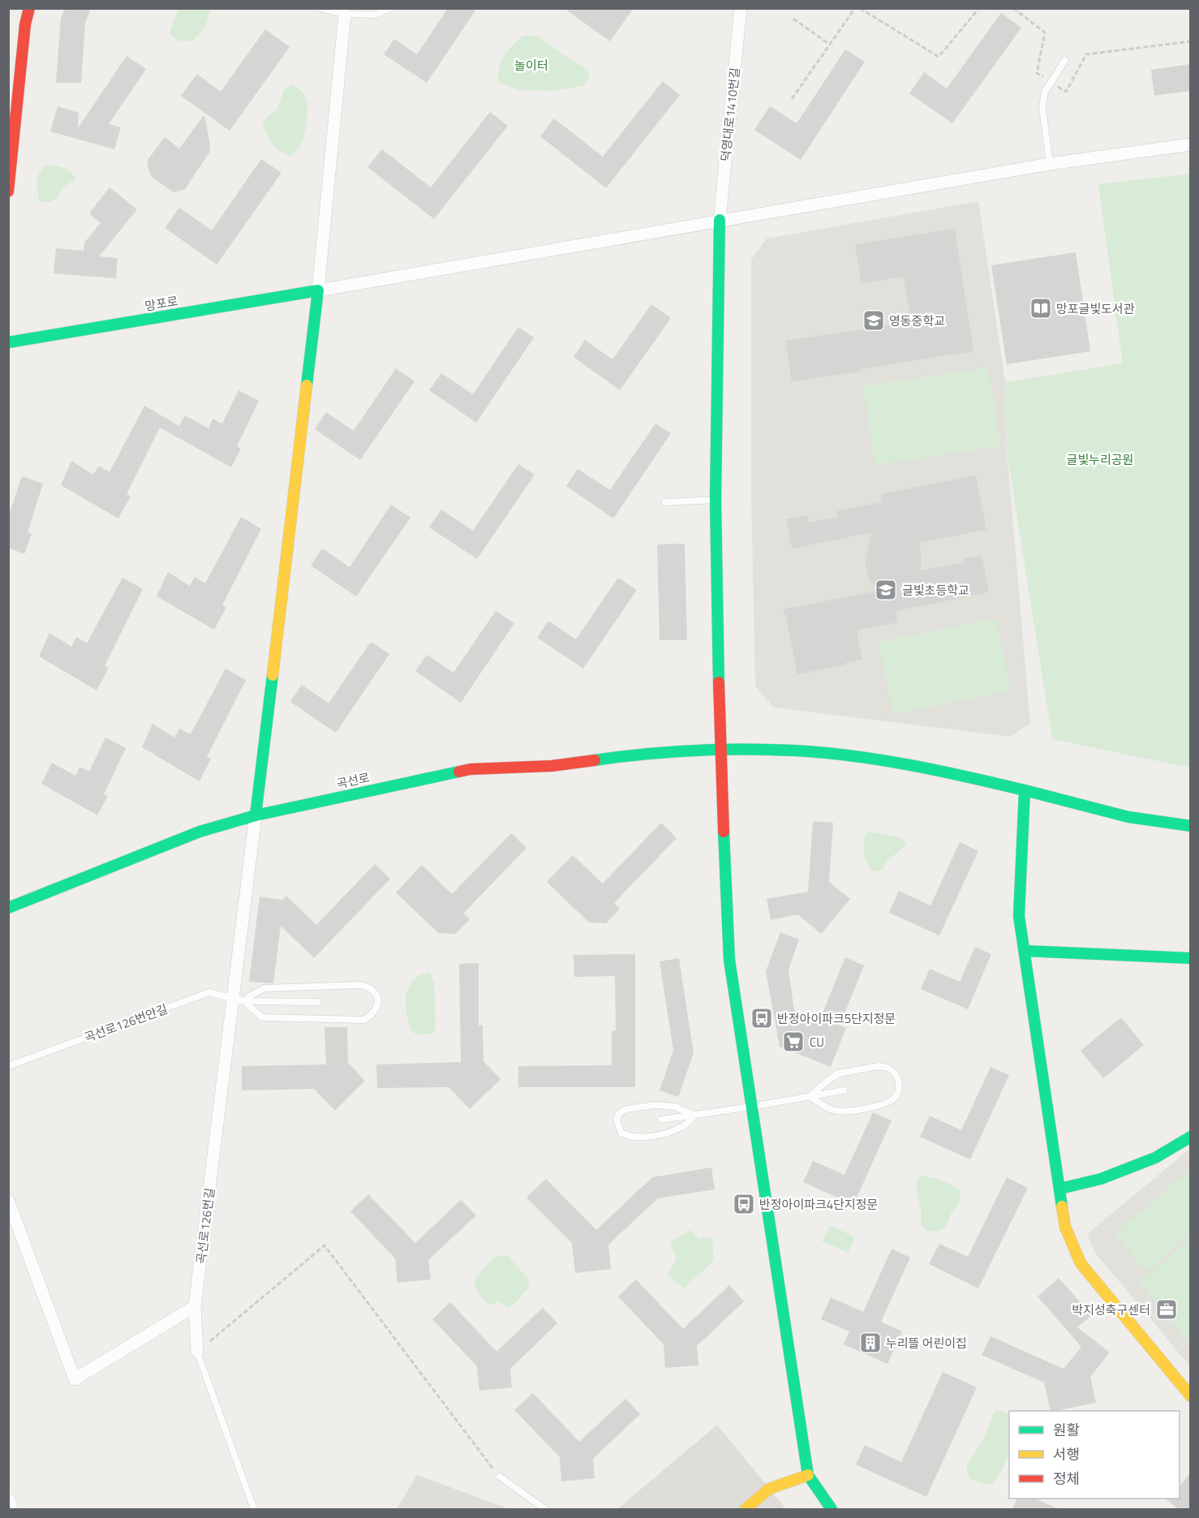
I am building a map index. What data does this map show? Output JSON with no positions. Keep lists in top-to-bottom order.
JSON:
{
  "streets": {
    "street": [
      "덕영대로1410번길",
      "망포로",
      "곡선로",
      "곡선로126번길"
    ],
    "lane": ["곡선로126번안길"]
  },
  "crossings": [
    ["곡선로", "곡선로126번길"],
    ["곡선로126번안길", "곡선로126번길"]
  ],
  "parks": ["놀이터", "글빛누리공원"],
  "places": {
    "library": ["망포글빛도서관"],
    "school or university": ["영동중학교", "글빛초등학교"],
    "bus stop": ["반정아이파크5단지정문", "반정아이파크4단지정문"],
    "supermarket": ["CU"],
    "office": ["박지성축구센터"],
    "building": ["누리뜰 어린이집"]
  },
  "legend": ["원활", "서행", "정체"]
}
